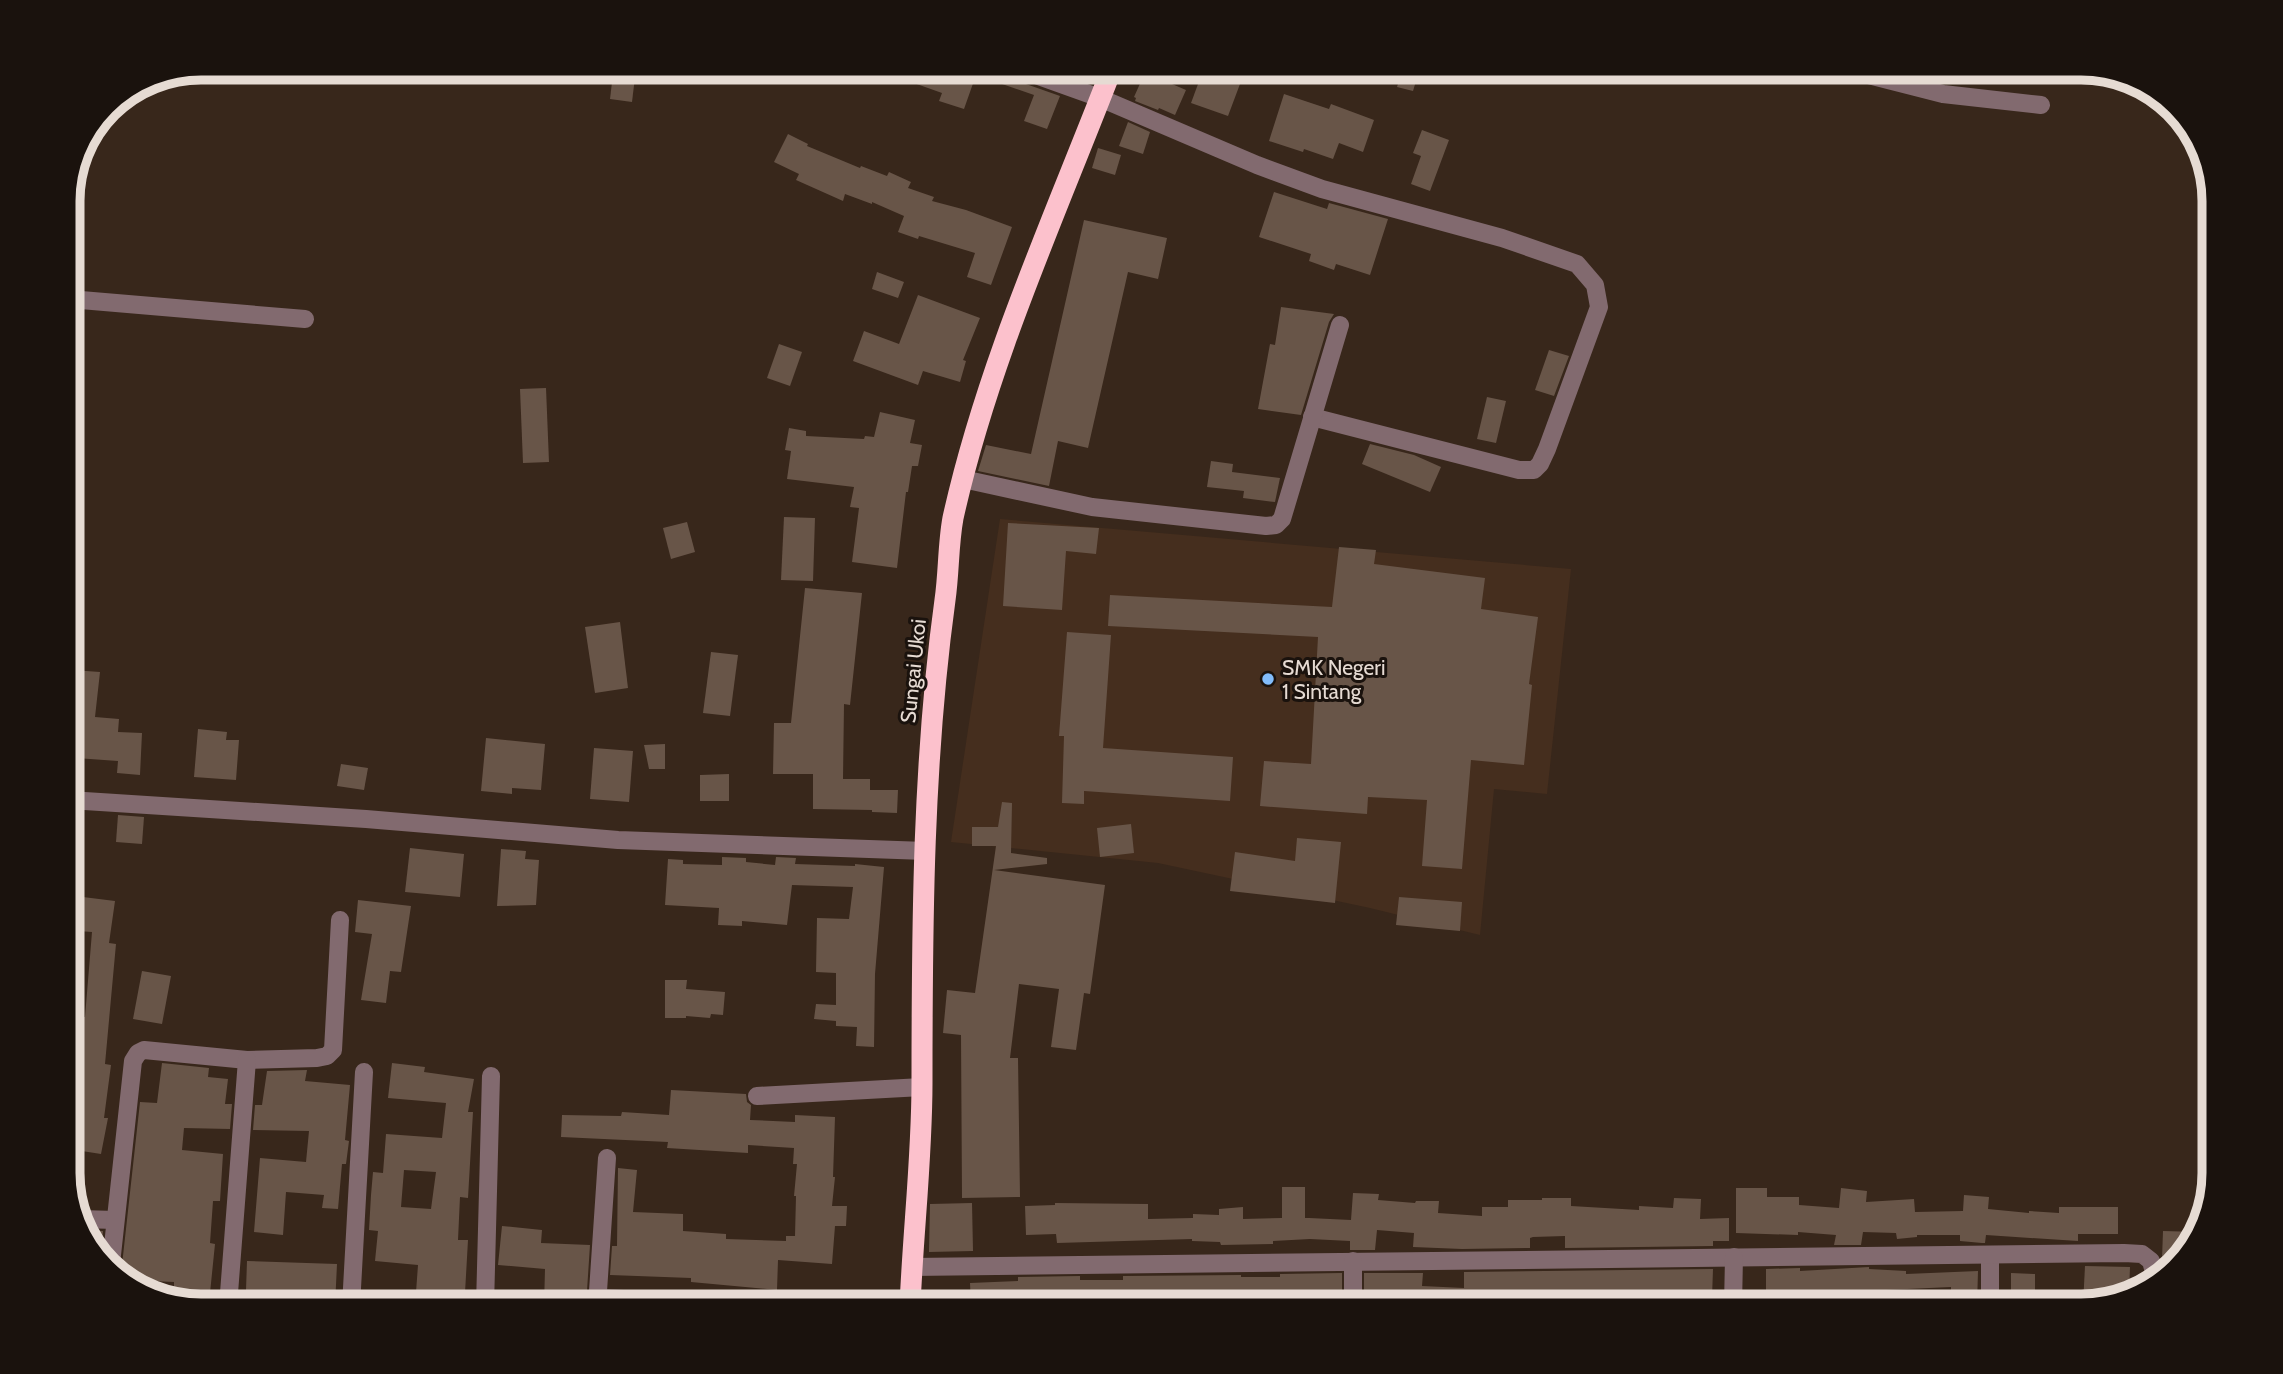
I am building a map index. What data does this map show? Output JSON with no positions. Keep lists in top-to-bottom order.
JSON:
{
  "streets": {
    "highway": ["Sungai Ukoi"]
  },
  "places": ["SMK Negeri 1 Sintang"]
}
